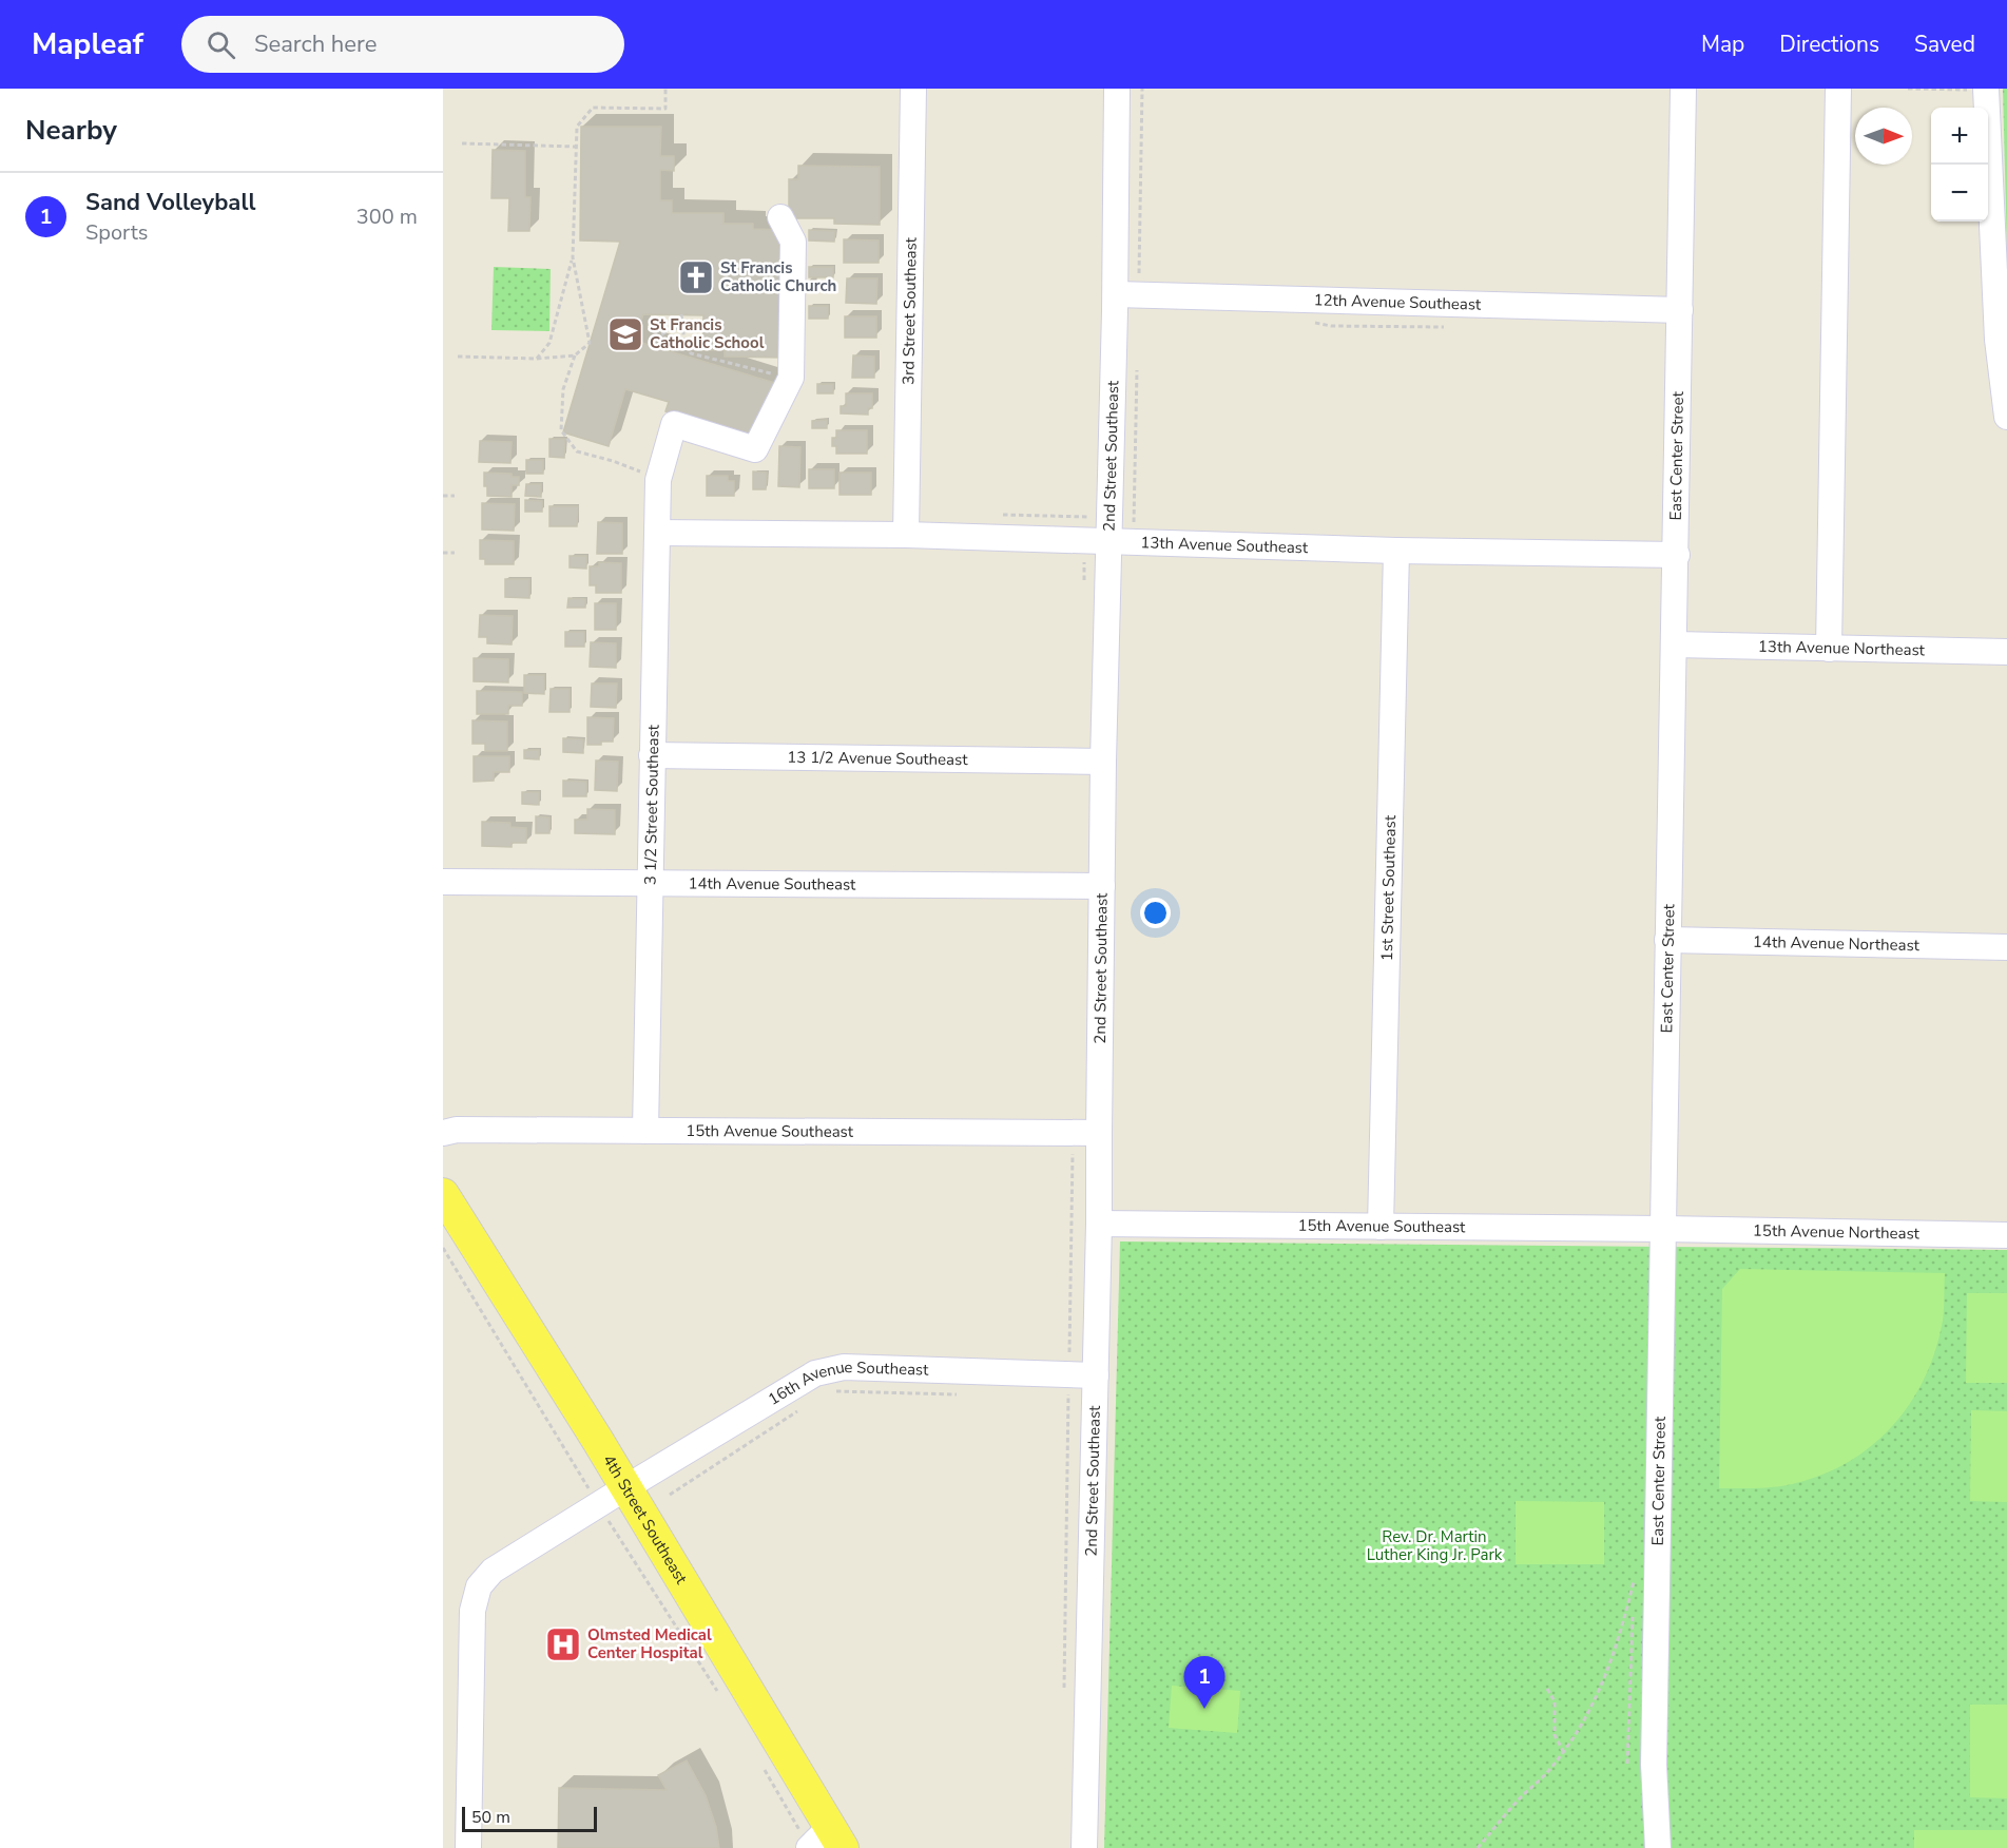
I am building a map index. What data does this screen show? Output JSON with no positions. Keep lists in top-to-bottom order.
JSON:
{
  "streets": {
    "main road": ["4th Street Southeast"],
    "street": [
      "12th Avenue Southeast",
      "3rd Street Southeast",
      "2nd Street Southeast",
      "East Center Street",
      "13th Avenue Southeast",
      "13th Avenue Northeast",
      "13 1/2 Avenue Southeast",
      "3 1/2 Street Southeast",
      "14th Avenue Southeast",
      "1st Street Southeast",
      "14th Avenue Northeast",
      "15th Avenue Southeast",
      "15th Avenue Northeast",
      "16th Avenue Southeast"
    ]
  },
  "crossings": [
    ["12th Avenue Southeast", "2nd Street Southeast"],
    ["12th Avenue Southeast", "East Center Street"],
    ["3rd Street Southeast", "13th Avenue Southeast"],
    ["2nd Street Southeast", "13th Avenue Southeast"],
    ["2nd Street Southeast", "13 1/2 Avenue Southeast"],
    ["2nd Street Southeast", "14th Avenue Southeast"],
    ["2nd Street Southeast", "15th Avenue Southeast"],
    ["2nd Street Southeast", "16th Avenue Southeast"],
    ["East Center Street", "13th Avenue Southeast"],
    ["East Center Street", "13th Avenue Northeast"],
    ["East Center Street", "14th Avenue Northeast"],
    ["East Center Street", "15th Avenue Southeast"],
    ["East Center Street", "15th Avenue Northeast"],
    ["13th Avenue Southeast", "3 1/2 Street Southeast"],
    ["13th Avenue Southeast", "1st Street Southeast"],
    ["13 1/2 Avenue Southeast", "3 1/2 Street Southeast"],
    ["3 1/2 Street Southeast", "14th Avenue Southeast"],
    ["3 1/2 Street Southeast", "15th Avenue Southeast"],
    ["1st Street Southeast", "15th Avenue Southeast"],
    ["15th Avenue Southeast", "15th Avenue Northeast"],
    ["16th Avenue Southeast", "4th Street Southeast"]
  ],
  "parks": ["Rev. Dr. Martin Luther King Jr. Park"],
  "places": {
    "church": ["St Francis Catholic Church"],
    "school or university": ["St Francis Catholic School"],
    "hospital": ["Olmsted Medical Center Hospital"]
  },
  "scale_bar": "50 m",
  "north": "right",
  "page": {
    "header": "Mapleaf",
    "search": "Search here",
    "nav": ["Map", "Directions", "Saved"],
    "heading": "Nearby",
    "map_buttons": ["+", "−"],
    "list": [
      {
        "mark": "1",
        "name": "Sand Volleyball",
        "note": "Sports",
        "value": "300 m"
      }
    ],
    "pins": "1",
    "scale": "50 m"
  }
}
